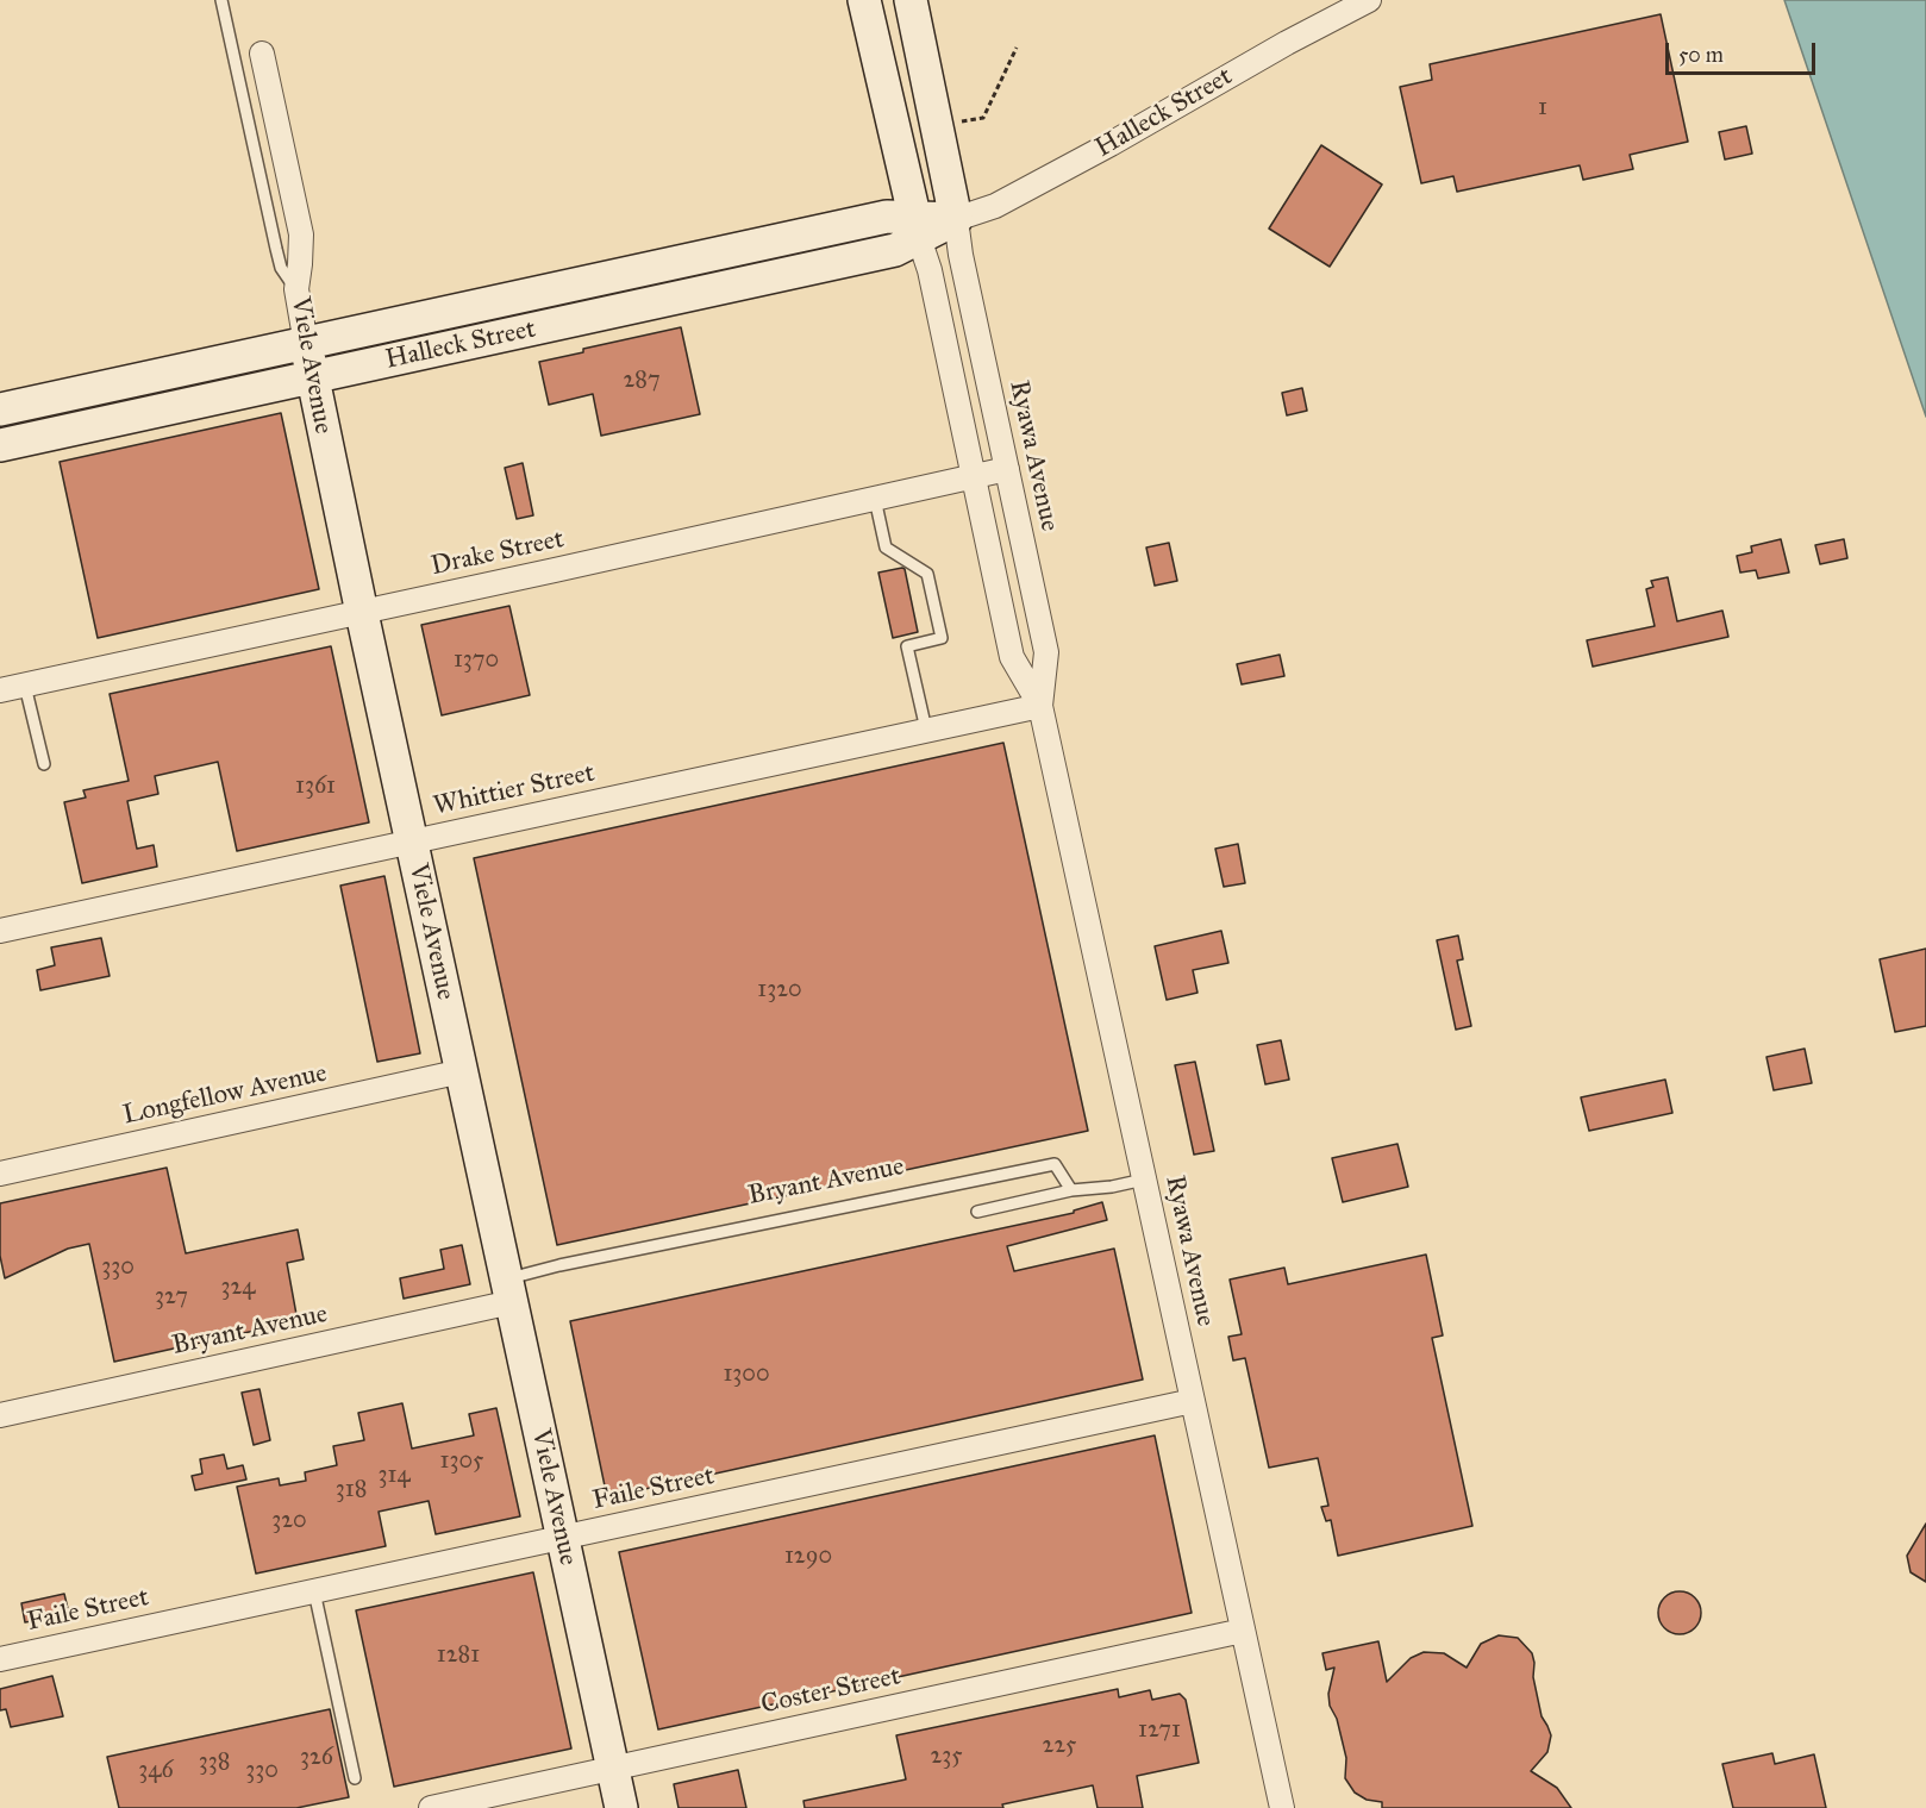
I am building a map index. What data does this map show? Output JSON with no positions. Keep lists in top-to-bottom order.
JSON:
{
  "streets": {
    "main road": ["Halleck Street", "Viele Avenue"],
    "street": [
      "Ryawa Avenue",
      "Drake Street",
      "Whittier Street",
      "Longfellow Avenue",
      "Bryant Avenue",
      "Faile Street",
      "Coster Street"
    ]
  },
  "crossings": [
    ["Halleck Street", "Viele Avenue"],
    ["Halleck Street", "Ryawa Avenue"],
    ["Viele Avenue", "Drake Street"],
    ["Viele Avenue", "Whittier Street"],
    ["Viele Avenue", "Longfellow Avenue"],
    ["Viele Avenue", "Bryant Avenue"],
    ["Viele Avenue", "Faile Street"],
    ["Viele Avenue", "Coster Street"],
    ["Ryawa Avenue", "Drake Street"],
    ["Ryawa Avenue", "Whittier Street"],
    ["Ryawa Avenue", "Faile Street"],
    ["Ryawa Avenue", "Coster Street"]
  ],
  "house_numbers": [
    "1",
    "287",
    "1370",
    "1361",
    "1320",
    "330",
    "324",
    "327",
    "1300",
    "1305",
    "314",
    "318",
    "320",
    "1290",
    "1281",
    "1271",
    "225",
    "235",
    "326",
    "338",
    "346",
    "330"
  ],
  "scale_bar": "50 m"
}
